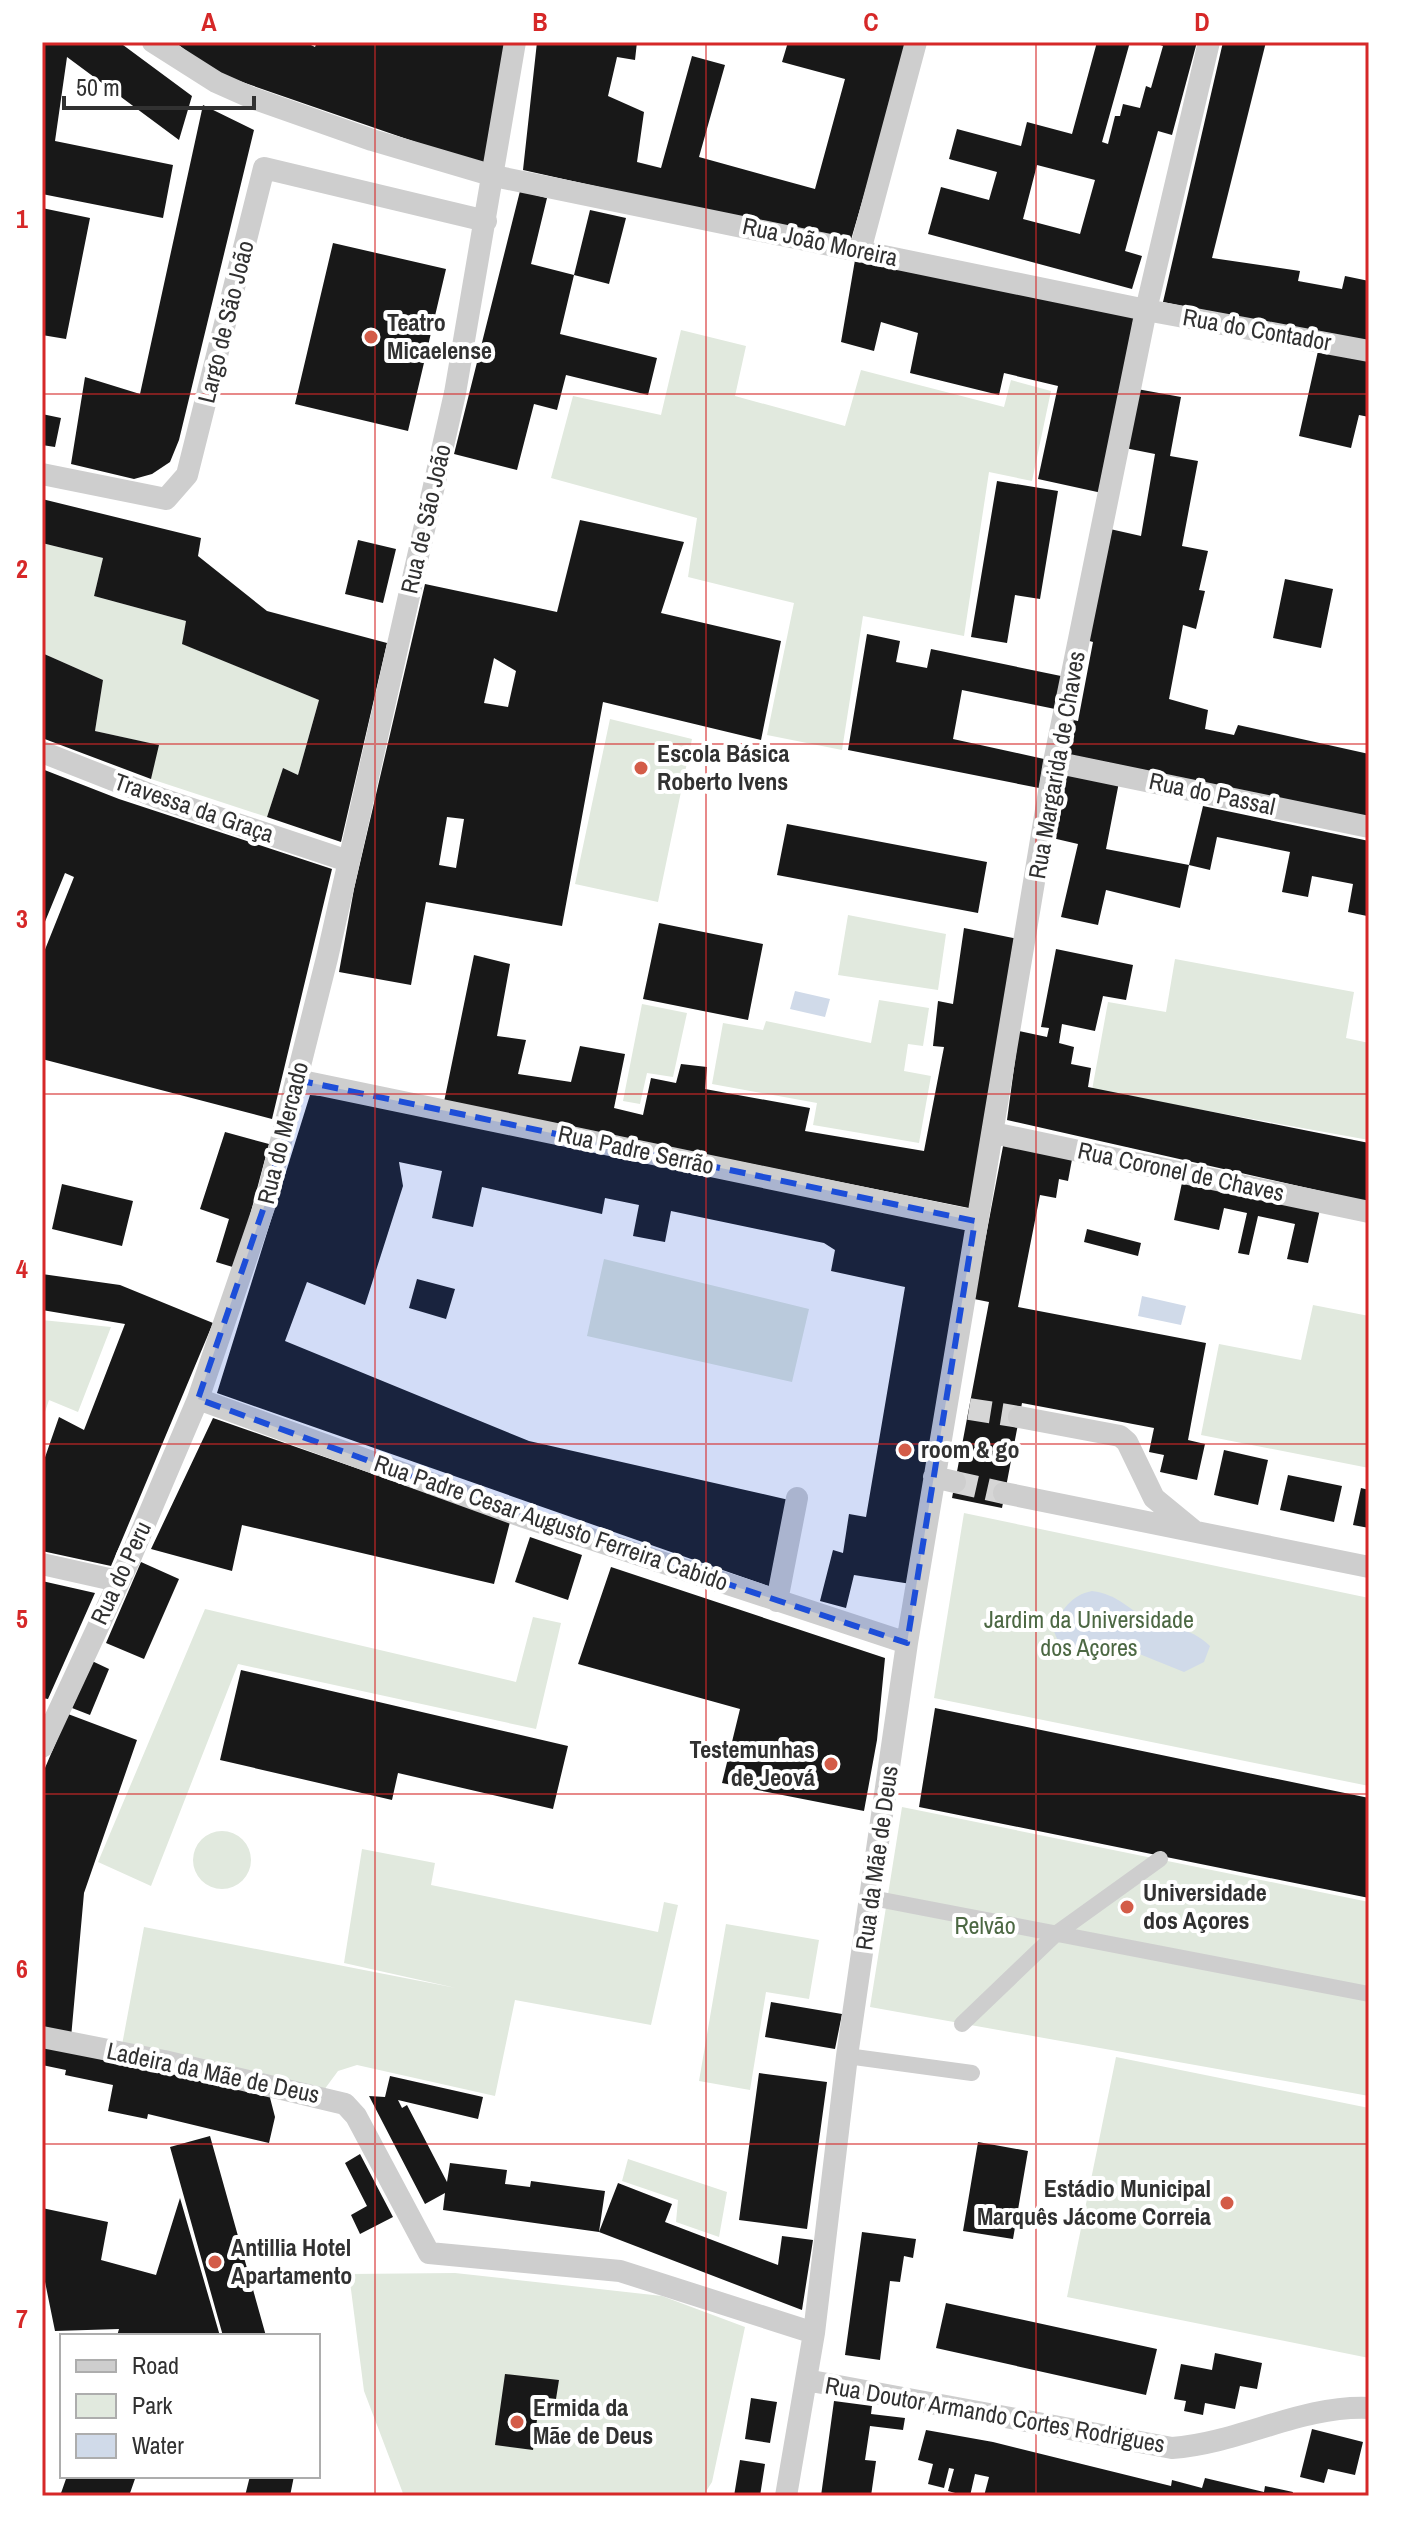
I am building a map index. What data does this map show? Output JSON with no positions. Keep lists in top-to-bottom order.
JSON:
{
  "streets": {
    "street": [
      "Rua João Moreira",
      "Largo de São João",
      "Rua do Contador",
      "Rua de São João",
      "Rua Margarida de Chaves",
      "Rua do Passal",
      "Travessa da Graça",
      "Rua do Mercado",
      "Rua Padre Serrão",
      "Rua Coronel de Chaves",
      "Rua Padre Cesar Augusto Ferreira Cabido",
      "Rua do Peru",
      "Rua da Mãe de Deus",
      "Ladeira da Mãe de Deus",
      "Rua Doutor Armando Cortes Rodrigues"
    ]
  },
  "crossings": [
    ["Rua João Moreira", "Rua do Contador"],
    ["Rua João Moreira", "Rua de São João"],
    ["Rua João Moreira", "Rua Margarida de Chaves"],
    ["Largo de São João", "Rua de São João"],
    ["Rua do Contador", "Rua Margarida de Chaves"],
    ["Rua de São João", "Travessa da Graça"],
    ["Rua de São João", "Rua do Mercado"],
    ["Rua Margarida de Chaves", "Rua do Passal"],
    ["Rua Margarida de Chaves", "Rua Padre Serrão"],
    ["Rua Margarida de Chaves", "Rua Coronel de Chaves"],
    ["Rua Margarida de Chaves", "Rua da Mãe de Deus"],
    ["Travessa da Graça", "Rua do Mercado"],
    ["Rua do Mercado", "Rua Padre Serrão"],
    ["Rua do Mercado", "Rua Padre Cesar Augusto Ferreira Cabido"],
    ["Rua do Mercado", "Rua do Peru"],
    ["Rua Padre Serrão", "Rua da Mãe de Deus"],
    ["Rua Padre Cesar Augusto Ferreira Cabido", "Rua do Peru"],
    ["Rua Padre Cesar Augusto Ferreira Cabido", "Rua da Mãe de Deus"],
    ["Rua da Mãe de Deus", "Ladeira da Mãe de Deus"],
    ["Rua da Mãe de Deus", "Rua Doutor Armando Cortes Rodrigues"]
  ],
  "parks": ["Jardim da Universidade dos Açores", "Relvão"],
  "places": [
    "Teatro Micaelense",
    "Escola Básica Roberto Ivens",
    "room & go",
    "Testemunhas de Jeová",
    "Universidade dos Açores",
    "Estádio Municipal Marquês Jácome Correia",
    "Antillia Hotel Apartamento",
    "Ermida da Mãe de Deus"
  ],
  "legend": ["Road", "Park", "Water"],
  "scale_bar": "50 m",
  "grid": {
    "columns": [
      "A",
      "B",
      "C",
      "D"
    ],
    "rows": [
      "1",
      "2",
      "3",
      "4",
      "5",
      "6",
      "7"
    ]
  }
}
